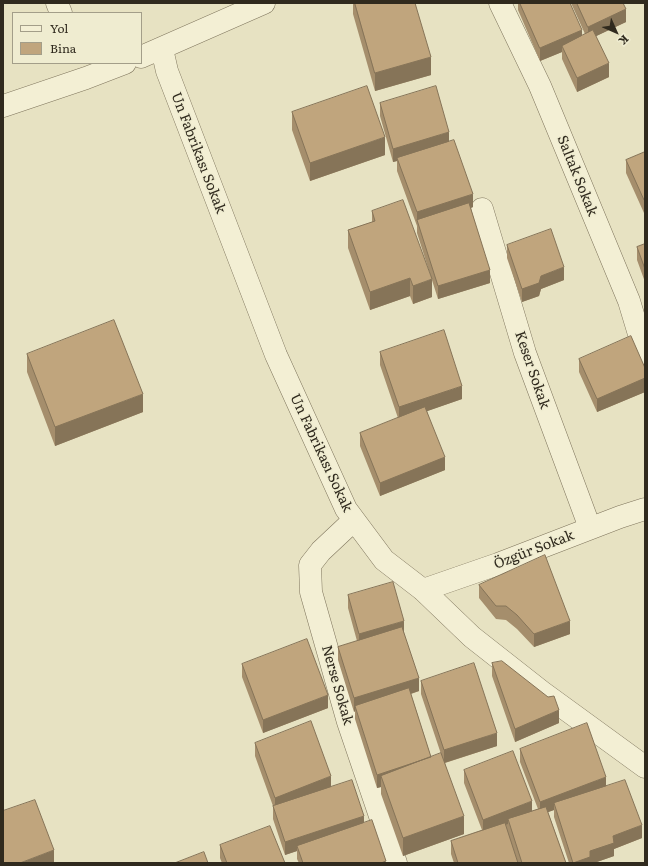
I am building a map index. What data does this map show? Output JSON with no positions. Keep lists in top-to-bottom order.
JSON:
{
  "streets": {
    "street": [
      "Un Fabrikası Sokak",
      "Saltak Sokak",
      "Keser Sokak",
      "Özgür Sokak",
      "Nerse Sokak"
    ]
  },
  "crossings": [
    ["Un Fabrikası Sokak", "Özgür Sokak"],
    ["Un Fabrikası Sokak", "Nerse Sokak"],
    ["Keser Sokak", "Özgür Sokak"]
  ],
  "legend": ["Yol", "Bina"],
  "north": "bottom right"
}
